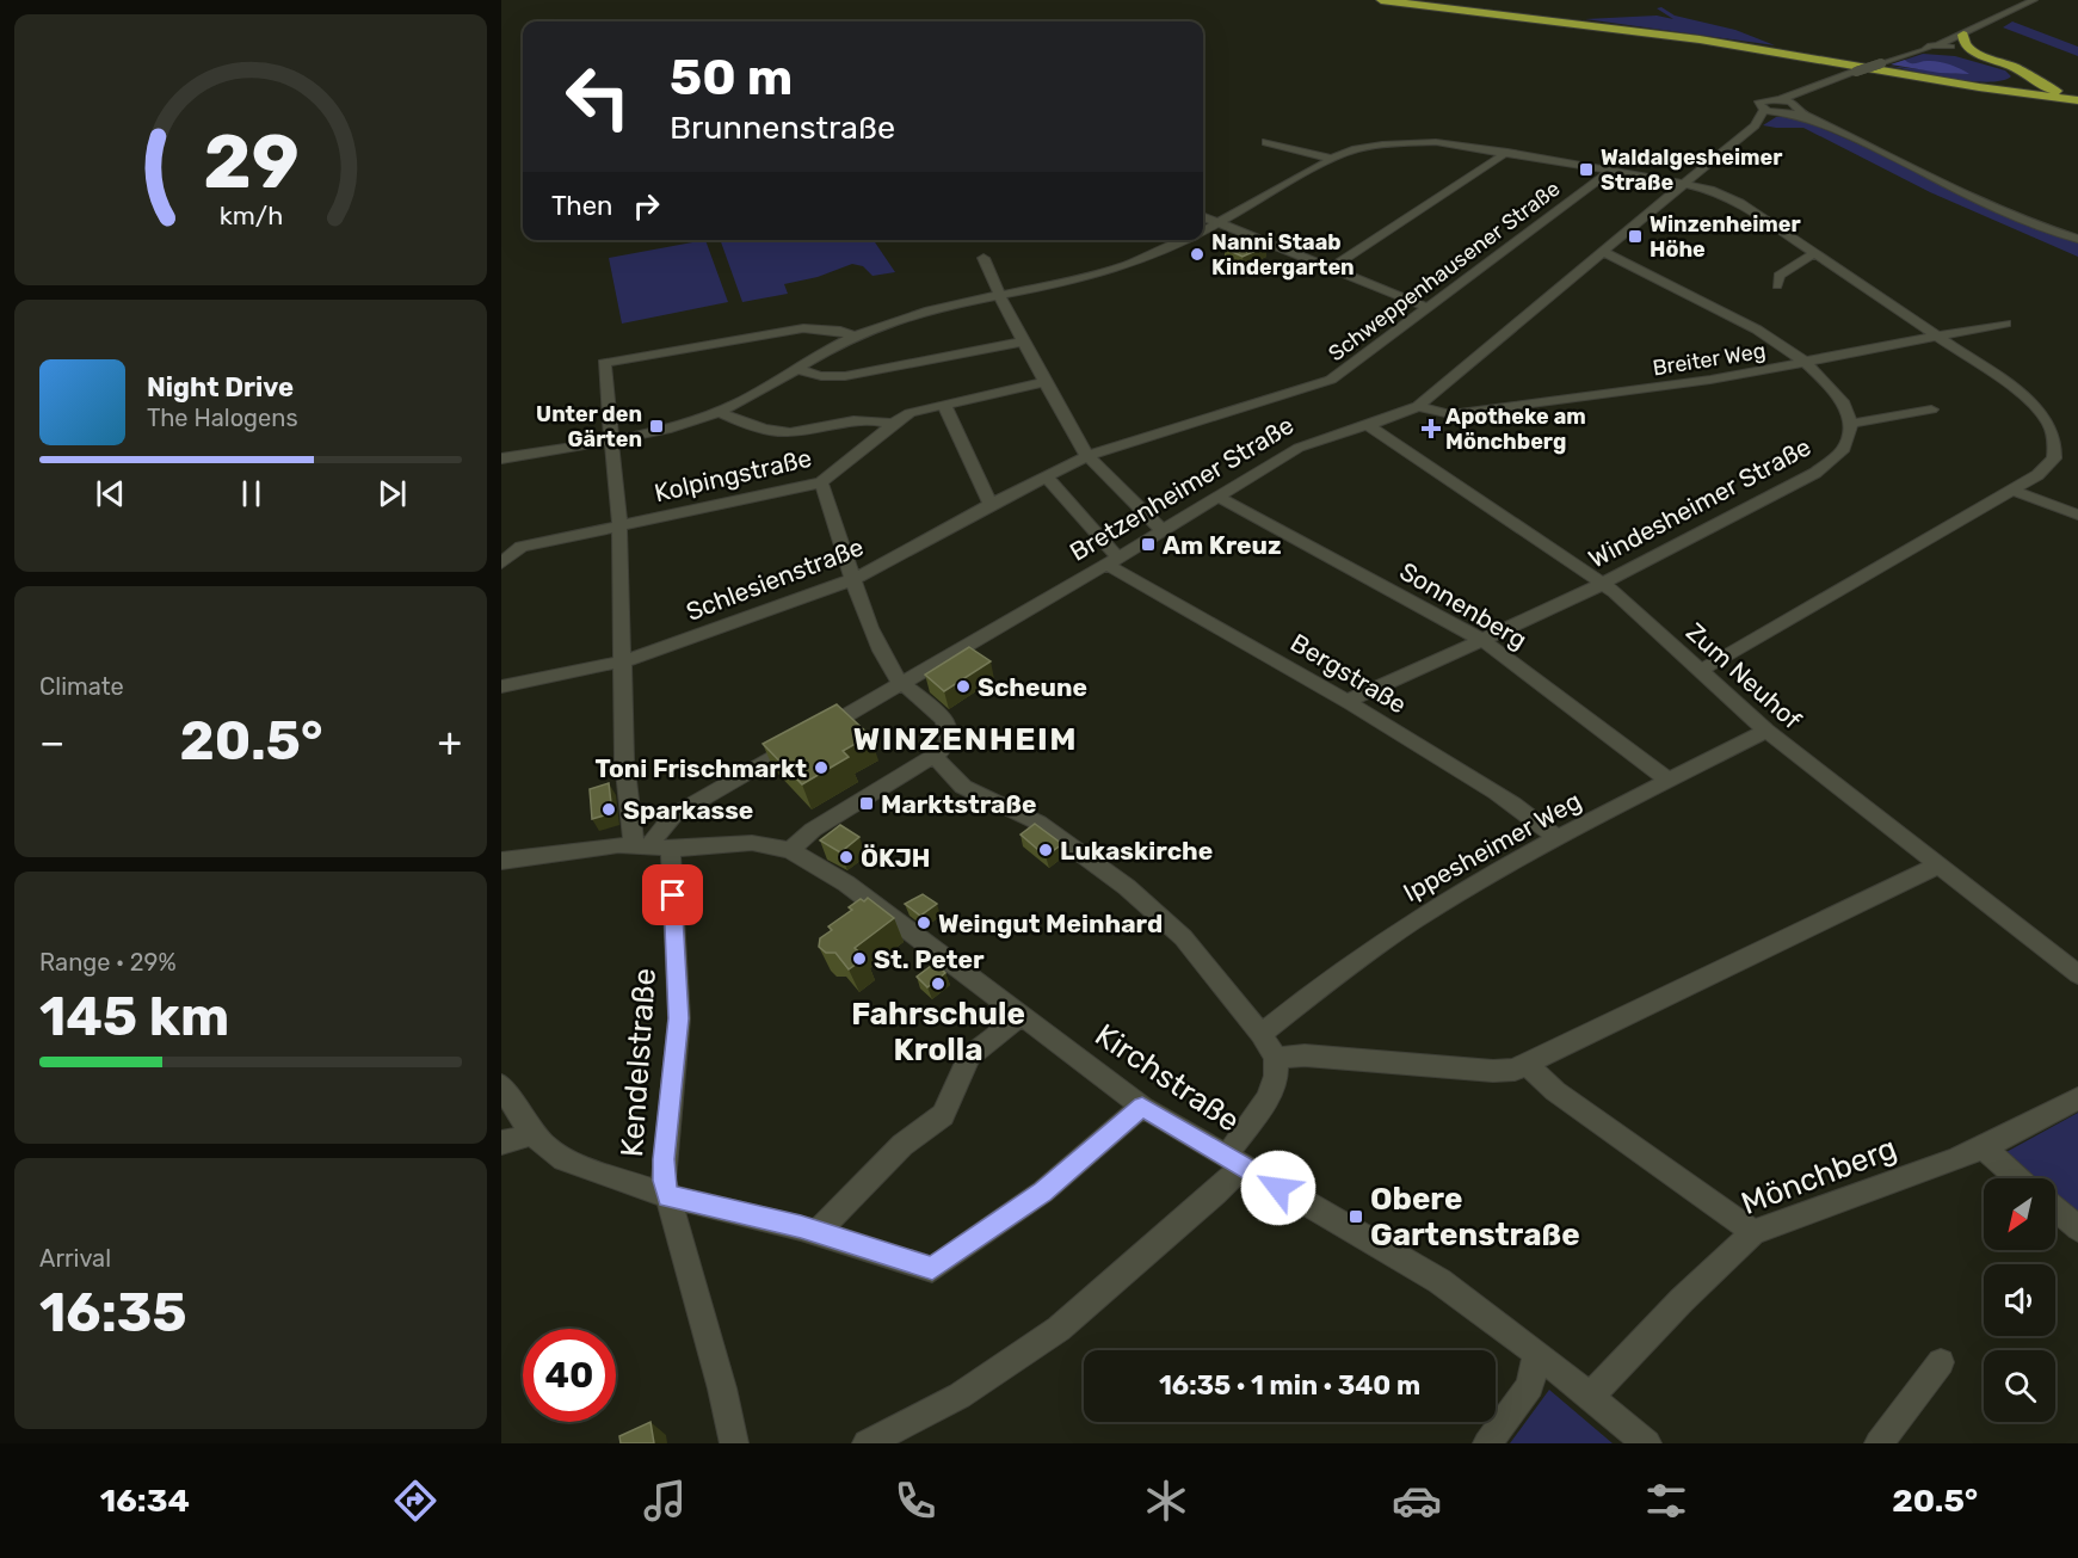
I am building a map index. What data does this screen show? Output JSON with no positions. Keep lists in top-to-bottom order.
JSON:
{
  "streets": {
    "street": [
      "Schweppenhausener Straße",
      "Breiter Weg",
      "Kolpingstraße",
      "Bretzenheimer Straße",
      "Windesheimer Straße",
      "Schlesienstraße",
      "Sonnenberg",
      "Bergstraße",
      "Zum Neuhof",
      "Ippesheimer Weg",
      "Kendelstraße",
      "Kirchstraße",
      "Mönchberg"
    ]
  },
  "crossings": [
    ["Schweppenhausener Straße", "Schlesienstraße"],
    ["Breiter Weg", "Bretzenheimer Straße"],
    ["Bretzenheimer Straße", "Sonnenberg"],
    ["Bretzenheimer Straße", "Bergstraße"],
    ["Bretzenheimer Straße", "Zum Neuhof"],
    ["Bretzenheimer Straße", "Kendelstraße"],
    ["Bretzenheimer Straße", "Kirchstraße"],
    ["Windesheimer Straße", "Sonnenberg"],
    ["Windesheimer Straße", "Bergstraße"],
    ["Windesheimer Straße", "Zum Neuhof"],
    ["Schlesienstraße", "Bergstraße"],
    ["Sonnenberg", "Ippesheimer Weg"],
    ["Bergstraße", "Ippesheimer Weg"],
    ["Zum Neuhof", "Ippesheimer Weg"],
    ["Kendelstraße", "Kirchstraße"],
    ["Kirchstraße", "Mönchberg"]
  ],
  "districts": ["WINZENHEIM"],
  "places": {
    "transit": [
      "Waldalgesheimer Straße",
      "Winzenheimer Höhe",
      "Unter den Gärten",
      "Am Kreuz",
      "Marktstraße",
      "Obere Gartenstraße"
    ],
    "other": [
      "Nanni Staab Kindergarten",
      "Scheune",
      "Toni Frischmarkt",
      "Sparkasse",
      "Lukaskirche",
      "ÖKJH",
      "Weingut Meinhard",
      "St. Peter",
      "Fahrschule Krolla"
    ],
    "health": ["Apotheke am Mönchberg"]
  },
  "north": "bottom left",
  "page": {
    "turn": ["50 m", "Brunnenstraße"],
    "then": "Then",
    "song": ["Night Drive", "The Halogens"],
    "tile": [
      "Climate",
      ["Range · 29%", "145 km"],
      ["Arrival", "16:35"]
    ],
    "heat": ["−", "20.5°", "+"],
    "limit": "40",
    "trip": "16:35 · 1 min · 340 m",
    "tabs": ["16:34", "20.5°"],
    "gauge": ["29", "km/h"]
  }
}
